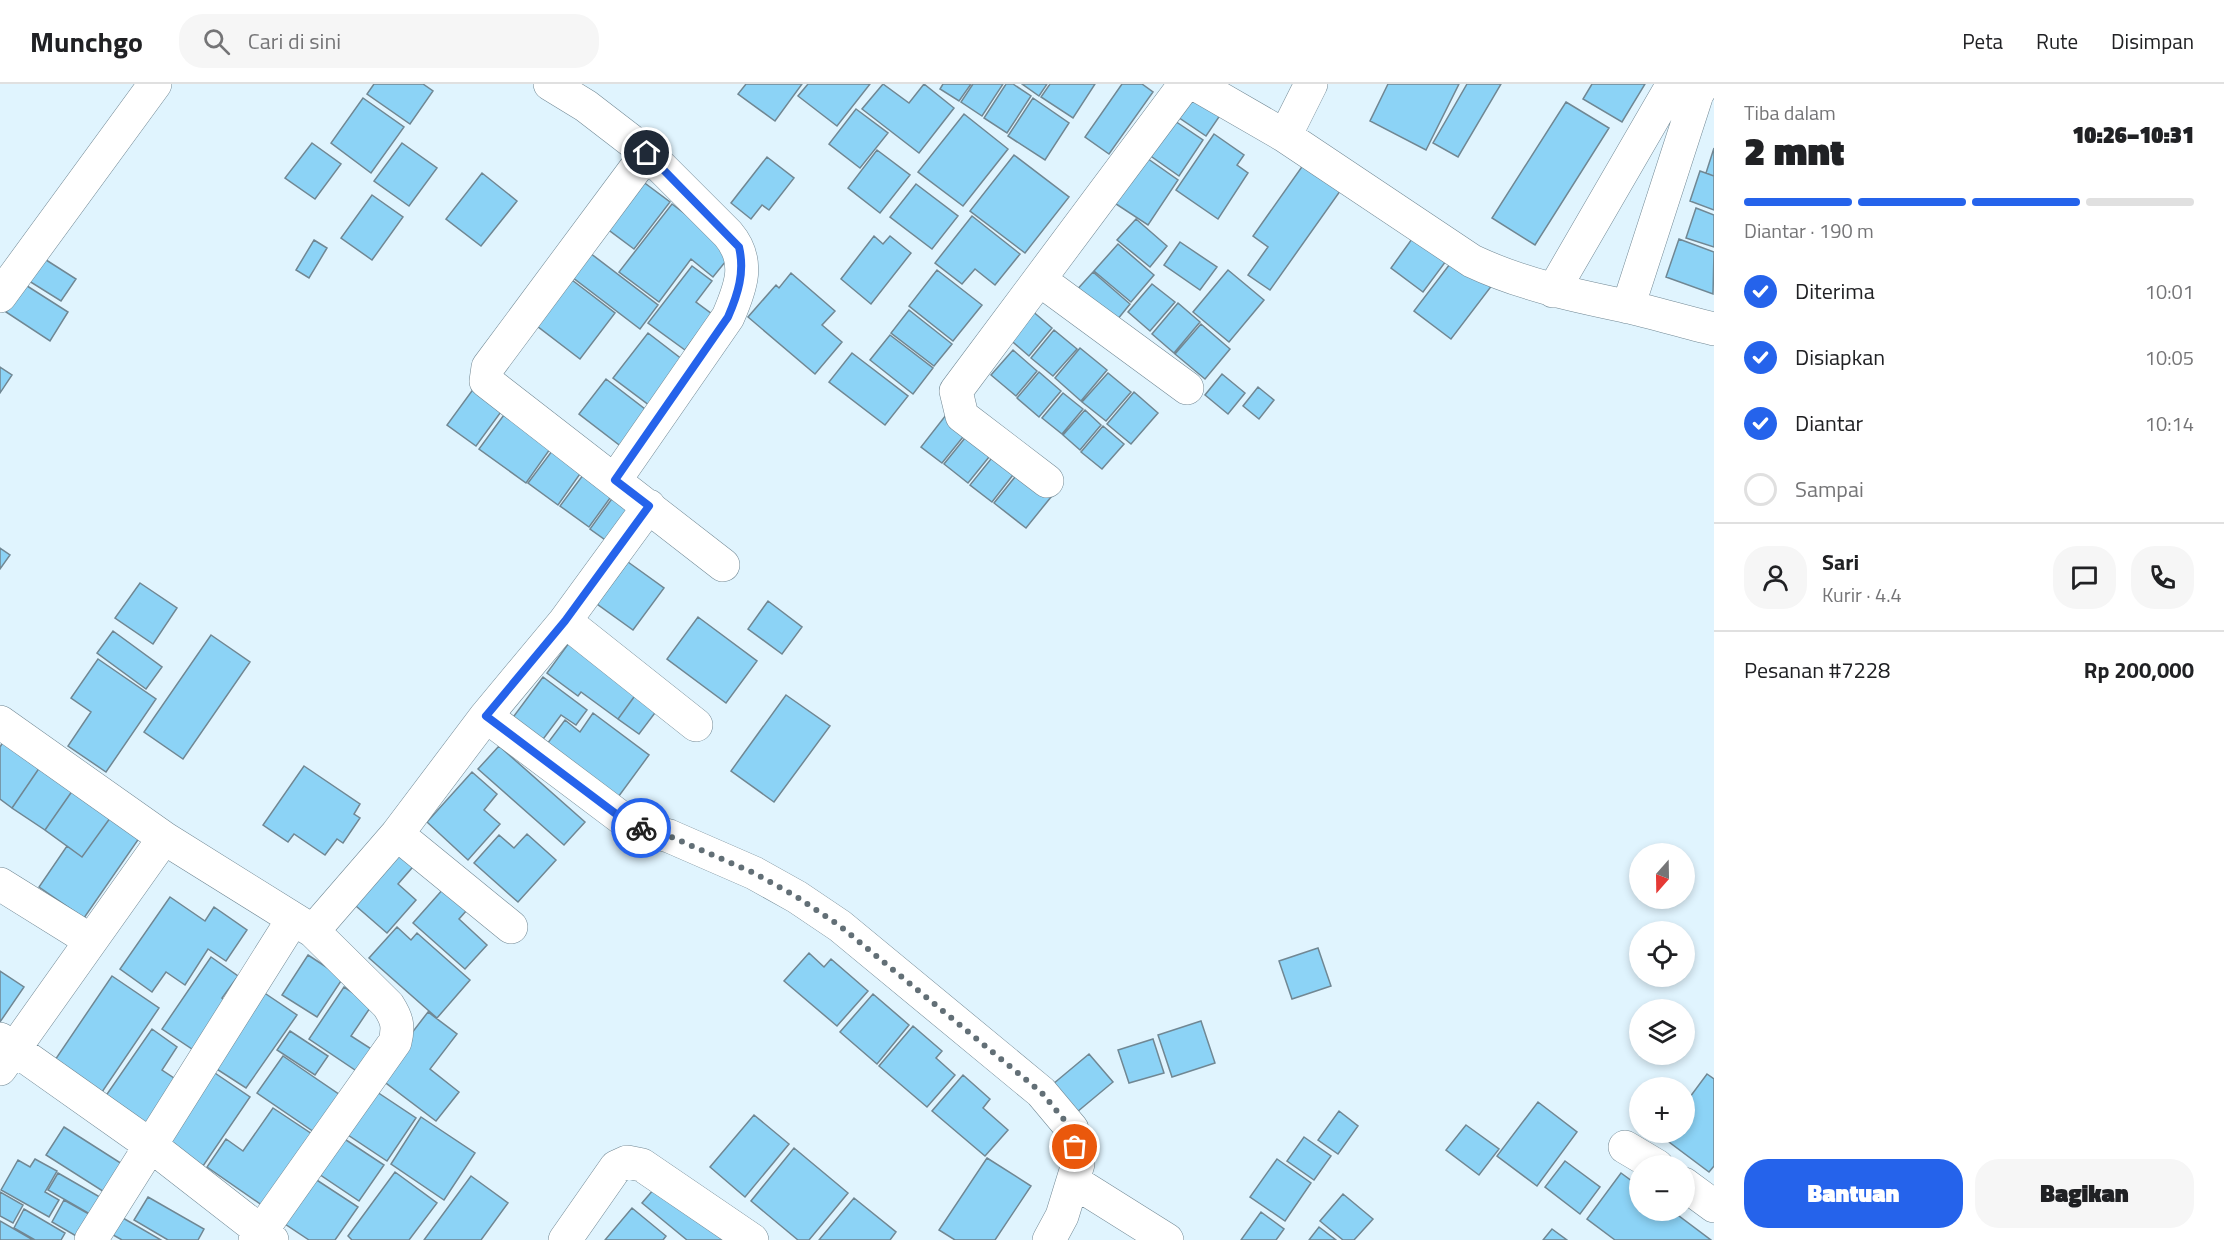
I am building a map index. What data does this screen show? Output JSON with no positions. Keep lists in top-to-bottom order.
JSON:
{
  "north": "bottom",
  "page": {
    "header": "Munchgo",
    "search": "Cari di sini",
    "nav": ["Peta", "Rute", "Disimpan"],
    "heading": ["2 mnt", "Tiba dalam", "10:26–10:31"],
    "panel": [
      "Sari",
      "Kurir · 4.4",
      "Pesanan #7228",
      "Rp 200,000"
    ],
    "bar": "Diantar · 190 m",
    "list": [
      ["Diterima", "10:01"],
      ["Disiapkan", "10:05"],
      ["Diantar", "10:14"],
      "Sampai"
    ],
    "map_buttons": ["+", "−"],
    "buttons": ["Bantuan", "Bagikan"]
  }
}
